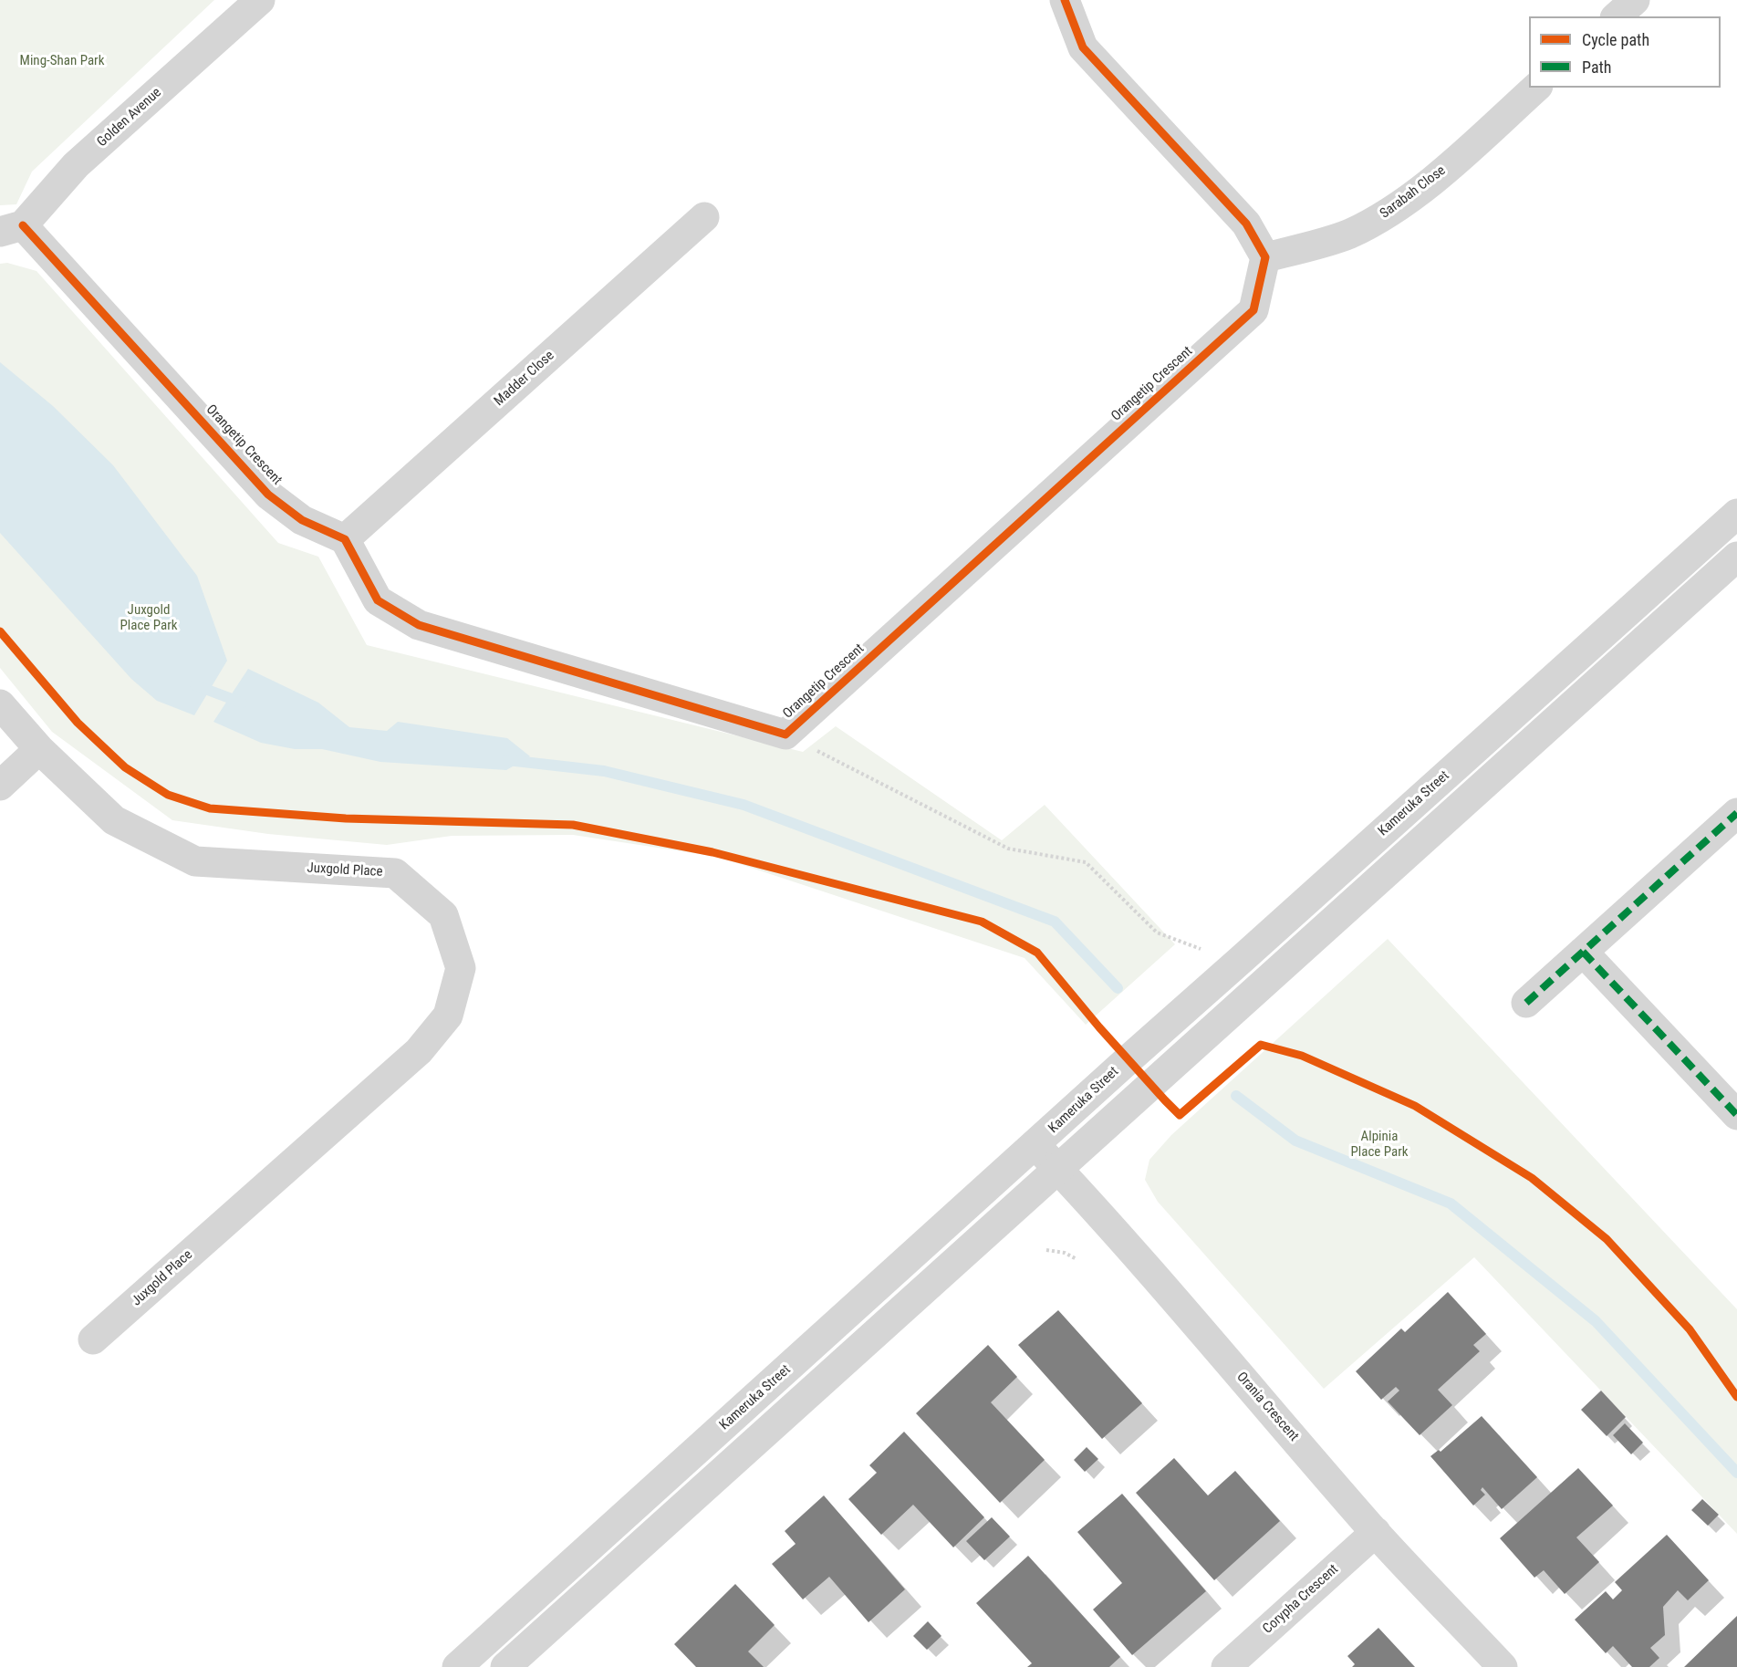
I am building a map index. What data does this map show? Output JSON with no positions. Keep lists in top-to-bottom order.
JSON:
{
  "streets": {
    "street": [
      "Golden Avenue",
      "Sarabah Close",
      "Madder Close",
      "Orangetip Crescent",
      "Kameruka Street",
      "Juxgold Place",
      "Orania Crescent",
      "Corypha Crescent"
    ]
  },
  "crossings": [
    ["Golden Avenue", "Orangetip Crescent"],
    ["Sarabah Close", "Orangetip Crescent"],
    ["Madder Close", "Orangetip Crescent"],
    ["Kameruka Street", "Orania Crescent"],
    ["Orania Crescent", "Corypha Crescent"]
  ],
  "parks": ["Ming-Shan Park", "Juxgold Place Park", "Alpinia Place Park"],
  "legend": ["Cycle path", "Path"]
}
